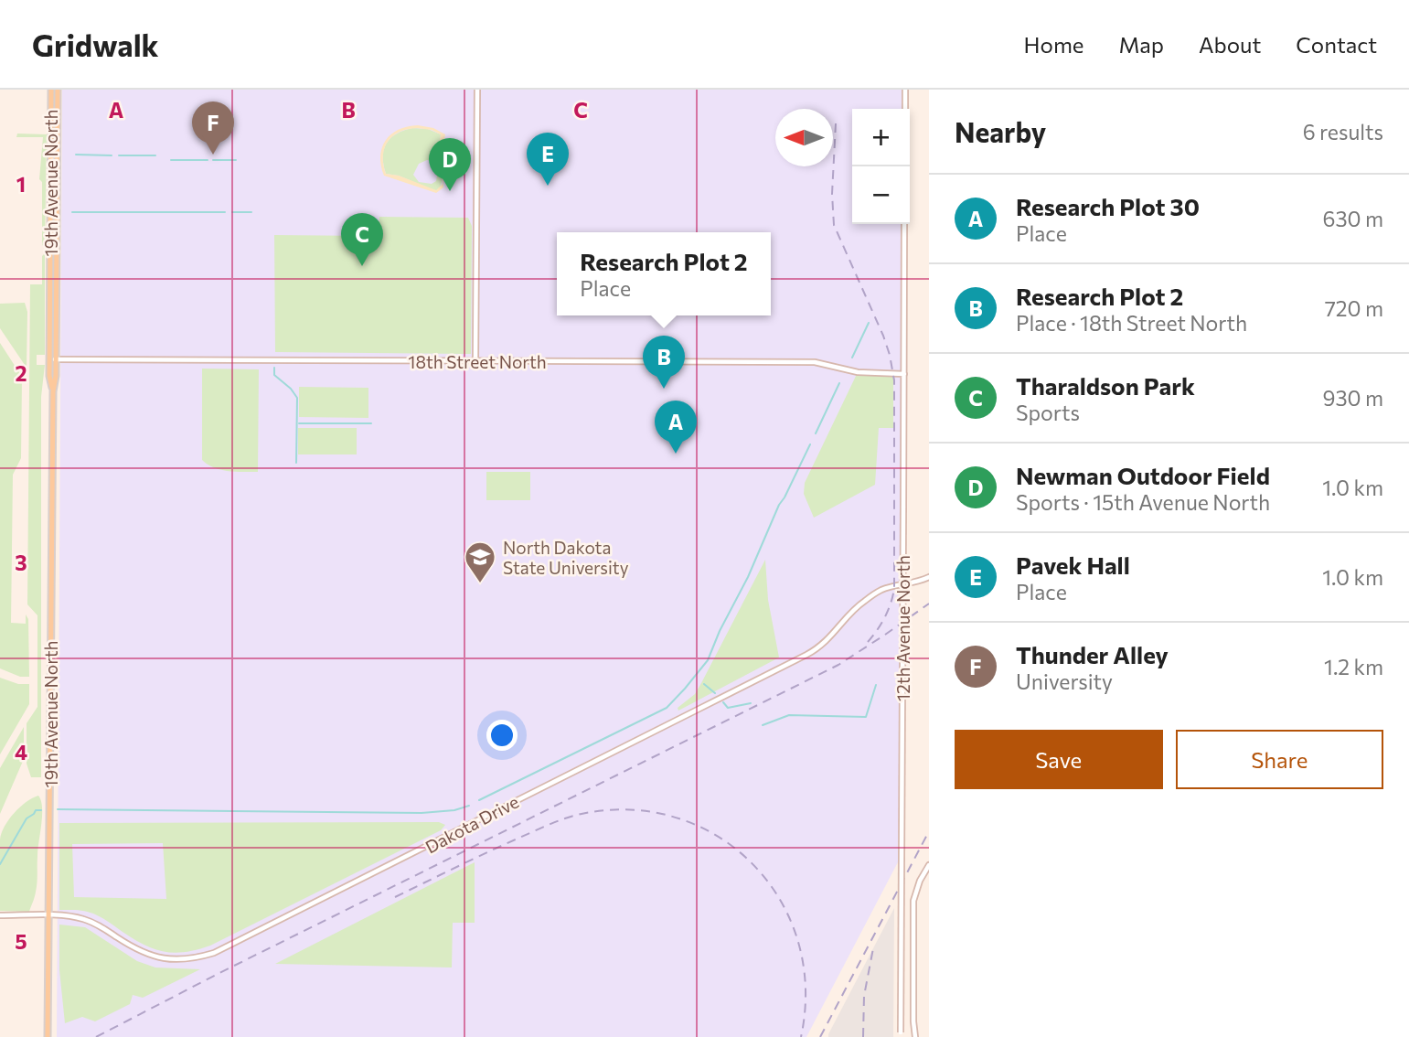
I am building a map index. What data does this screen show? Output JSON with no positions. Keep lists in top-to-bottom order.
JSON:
{
  "streets": {
    "main road": ["19th Avenue North"],
    "street": ["18th Street North", "12th Avenue North", "Dakota Drive"]
  },
  "crossings": [
    ["19th Avenue North", "18th Street North"],
    ["19th Avenue North", "Dakota Drive"],
    ["18th Street North", "12th Avenue North"]
  ],
  "places": {
    "school or university": ["North Dakota State University"]
  },
  "north": "left",
  "page": {
    "header": "Gridwalk",
    "nav": [
      "Home",
      "Map",
      "About",
      "Contact"
    ],
    "heading": ["Nearby", "6 results"],
    "pins": [
      "F",
      "E",
      "D",
      "C",
      "B",
      "A"
    ],
    "map_buttons": ["+", "−"],
    "list": [
      {
        "mark": "A",
        "name": "Research Plot 30",
        "note": "Place",
        "value": "630 m"
      },
      {
        "mark": "B",
        "name": "Research Plot 2",
        "note": "Place · 18th Street North",
        "value": "720 m"
      },
      {
        "mark": "C",
        "name": "Tharaldson Park",
        "note": "Sports",
        "value": "930 m"
      },
      {
        "mark": "D",
        "name": "Newman Outdoor Field",
        "note": "Sports · 15th Avenue North",
        "value": "1.0 km"
      },
      {
        "mark": "E",
        "name": "Pavek Hall",
        "note": "Place",
        "value": "1.0 km"
      },
      {
        "mark": "F",
        "name": "Thunder Alley",
        "note": "University",
        "value": "1.2 km"
      }
    ],
    "popup": ["Research Plot 2", "Place"],
    "buttons": ["Save", "Share"]
  },
  "grid": {
    "columns": ["A", "B", "C"],
    "rows": [
      "1",
      "2",
      "3",
      "4",
      "5"
    ]
  }
}
